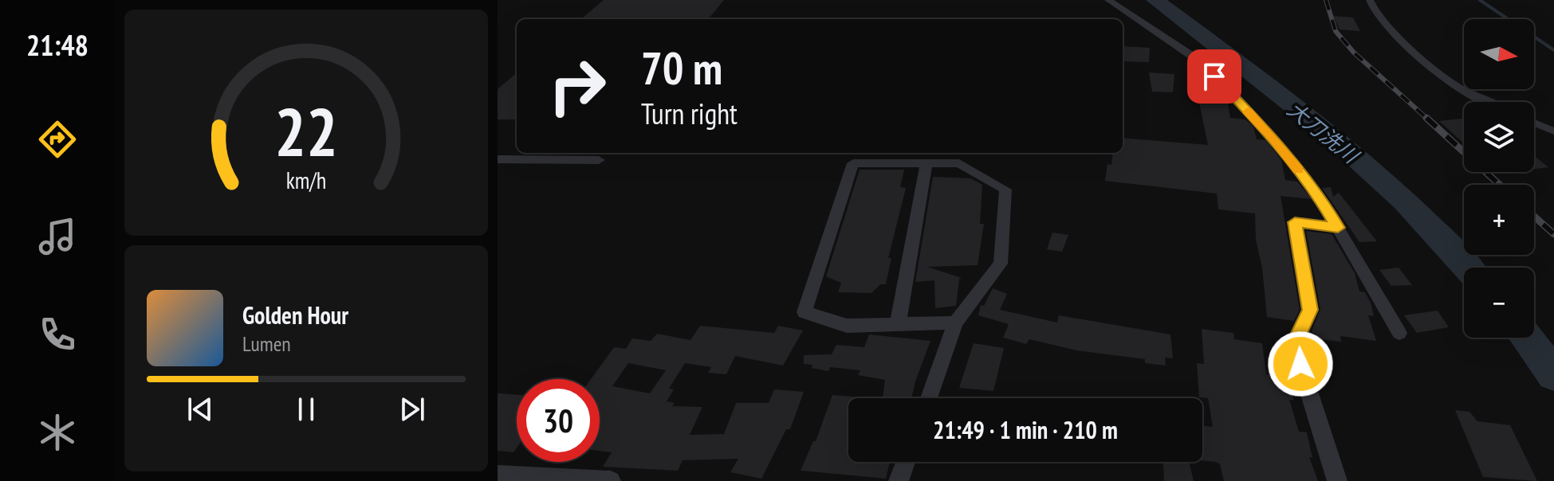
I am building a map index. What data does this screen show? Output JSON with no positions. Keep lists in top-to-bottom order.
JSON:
{
  "water": ["大刀洗川"],
  "north": "right",
  "page": {
    "tabs": "21:48",
    "map_buttons": ["+", "−"],
    "turn": ["70 m", "Turn right"],
    "song": ["Golden Hour", "Lumen"],
    "limit": "30",
    "trip": "21:49 · 1 min · 210 m",
    "gauge": ["22", "km/h"]
  }
}
